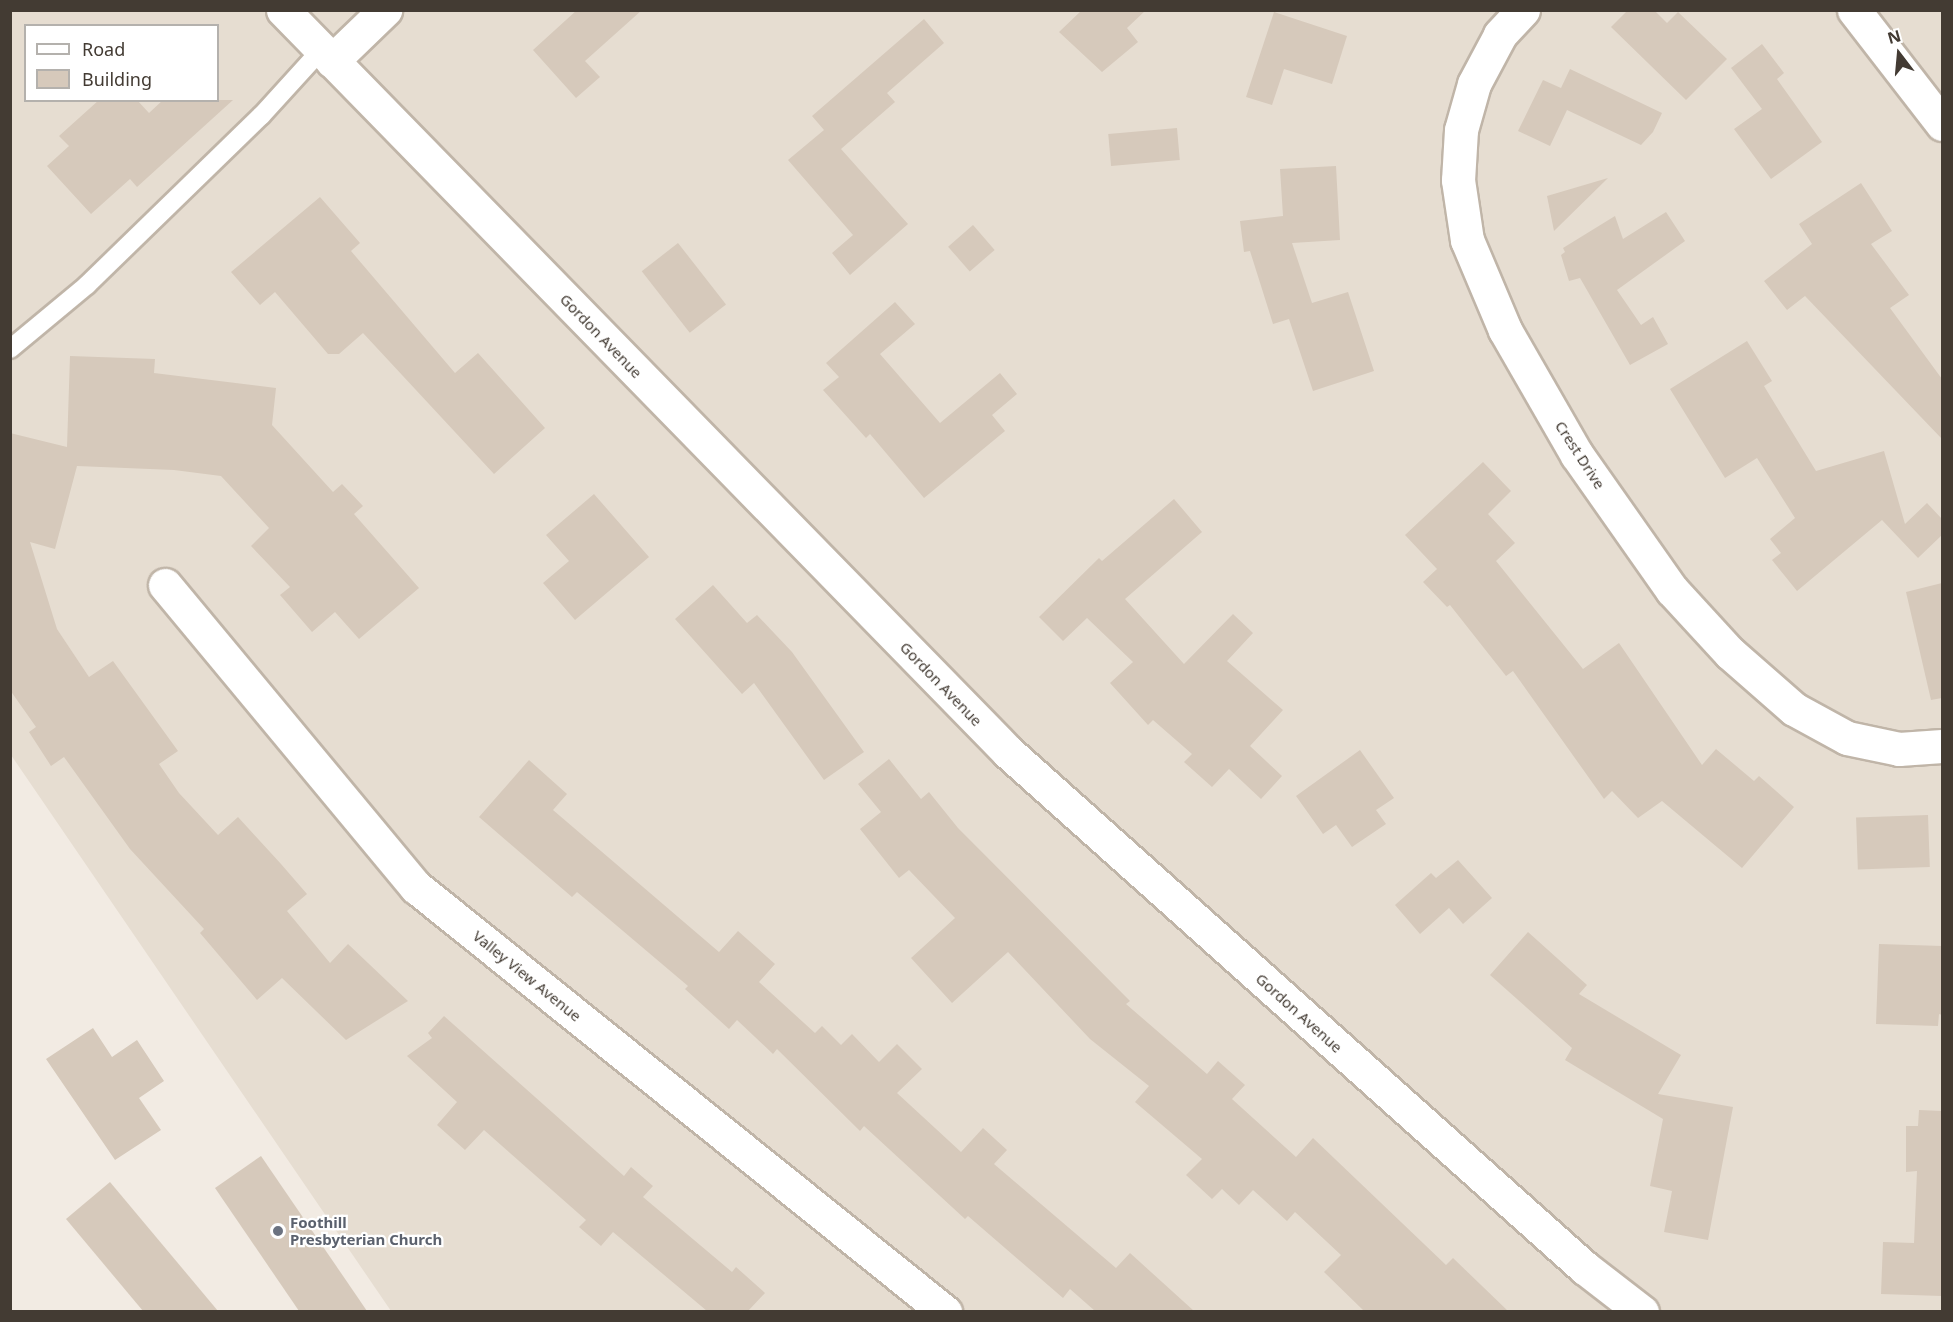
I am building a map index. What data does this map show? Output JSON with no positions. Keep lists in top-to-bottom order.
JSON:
{
  "streets": {
    "street": ["Gordon Avenue", "Crest Drive", "Valley View Avenue"]
  },
  "places": ["Foothill Presbyterian Church"],
  "legend": ["Road", "Building"],
  "north": "top"
}
